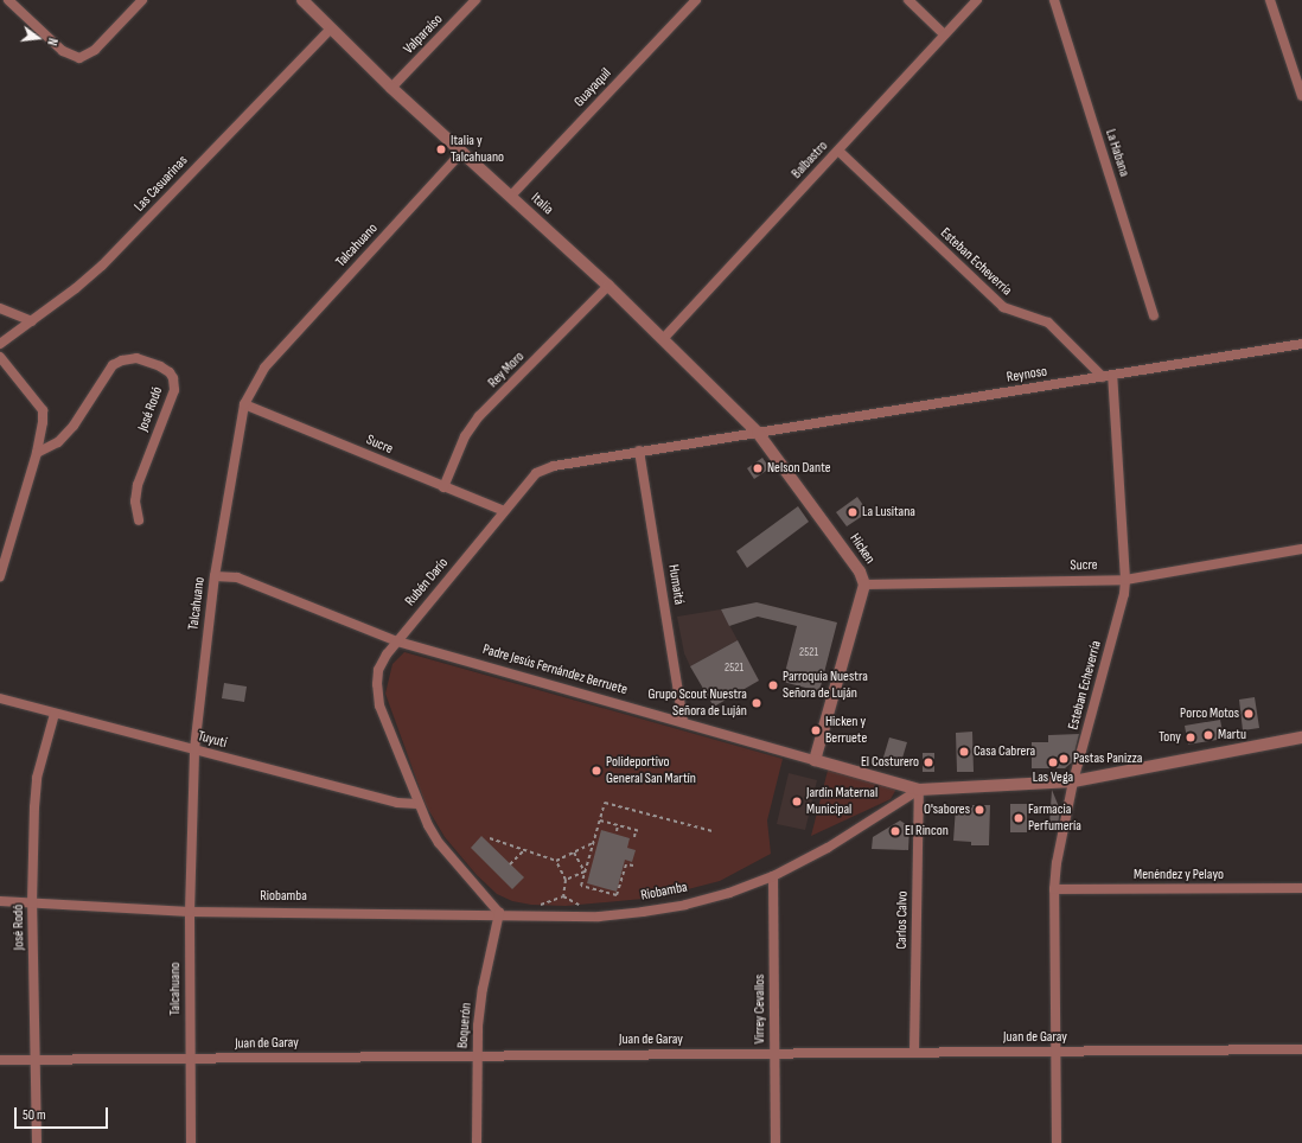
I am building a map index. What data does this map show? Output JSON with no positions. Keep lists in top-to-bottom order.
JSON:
{
  "streets": {
    "street": [
      "Valparaíso",
      "Guayaquil",
      "La Habana",
      "Balbastro",
      "Las Casuarinas",
      "Italia",
      "Talcahuano",
      "Esteban Echeverría",
      "Rey Moro",
      "Reynoso",
      "José Rodó",
      "Sucre",
      "Hicken",
      "Rubén Darío",
      "Humaitá",
      "Padre Jesús Fernández Berruete",
      "Tuyutí",
      "Menéndez y Pelayo",
      "Riobamba",
      "Carlos Calvo",
      "Virrey Cevallos",
      "Boquerón",
      "Juan de Garay"
    ]
  },
  "crossings": [
    ["Valparaíso", "Italia"],
    ["Guayaquil", "Italia"],
    ["Balbastro", "Italia"],
    ["Balbastro", "Esteban Echeverría"],
    ["Las Casuarinas", "Italia"],
    ["Italia", "Talcahuano"],
    ["Italia", "Rey Moro"],
    ["Italia", "Reynoso"],
    ["Italia", "Hicken"],
    ["Italia", "Rubén Darío"],
    ["Talcahuano", "Sucre"],
    ["Talcahuano", "Padre Jesús Fernández Berruete"],
    ["Talcahuano", "Tuyutí"],
    ["Talcahuano", "Riobamba"],
    ["Talcahuano", "Juan de Garay"],
    ["Esteban Echeverría", "Reynoso"],
    ["Esteban Echeverría", "Sucre"],
    ["Esteban Echeverría", "Menéndez y Pelayo"],
    ["Esteban Echeverría", "Riobamba"],
    ["Esteban Echeverría", "Juan de Garay"],
    ["Rey Moro", "Sucre"],
    ["Reynoso", "Hicken"],
    ["Reynoso", "Rubén Darío"],
    ["José Rodó", "Tuyutí"],
    ["José Rodó", "Riobamba"],
    ["José Rodó", "Juan de Garay"],
    ["Sucre", "Hicken"],
    ["Sucre", "Rubén Darío"],
    ["Hicken", "Rubén Darío"],
    ["Hicken", "Padre Jesús Fernández Berruete"],
    ["Rubén Darío", "Humaitá"],
    ["Rubén Darío", "Padre Jesús Fernández Berruete"],
    ["Rubén Darío", "Tuyutí"],
    ["Rubén Darío", "Riobamba"],
    ["Rubén Darío", "Boquerón"],
    ["Humaitá", "Padre Jesús Fernández Berruete"],
    ["Padre Jesús Fernández Berruete", "Riobamba"],
    ["Padre Jesús Fernández Berruete", "Carlos Calvo"],
    ["Riobamba", "Carlos Calvo"],
    ["Riobamba", "Virrey Cevallos"],
    ["Riobamba", "Boquerón"],
    ["Carlos Calvo", "Juan de Garay"],
    ["Virrey Cevallos", "Juan de Garay"],
    ["Boquerón", "Juan de Garay"]
  ],
  "places": [
    "Italia y Talcahuano",
    "Nelson Dante",
    "La Lusitana",
    "Parroquia Nuestra Señora de Luján",
    "Grupo Scout Nuestra Señora de Luján",
    "Porco Motos",
    "Hicken y Berruete",
    "Martu",
    "Tony",
    "Casa Cabrera",
    "Pastas Panizza",
    "El Costurero",
    "Las Vega",
    "Polideportivo General San Martín",
    "Jardín Maternal Municipal",
    "O'sabores",
    "Farmacia Perfumería",
    "El Rincon"
  ],
  "house_numbers": ["2521", "2521"],
  "scale_bar": "50 m",
  "north": "right"
}
